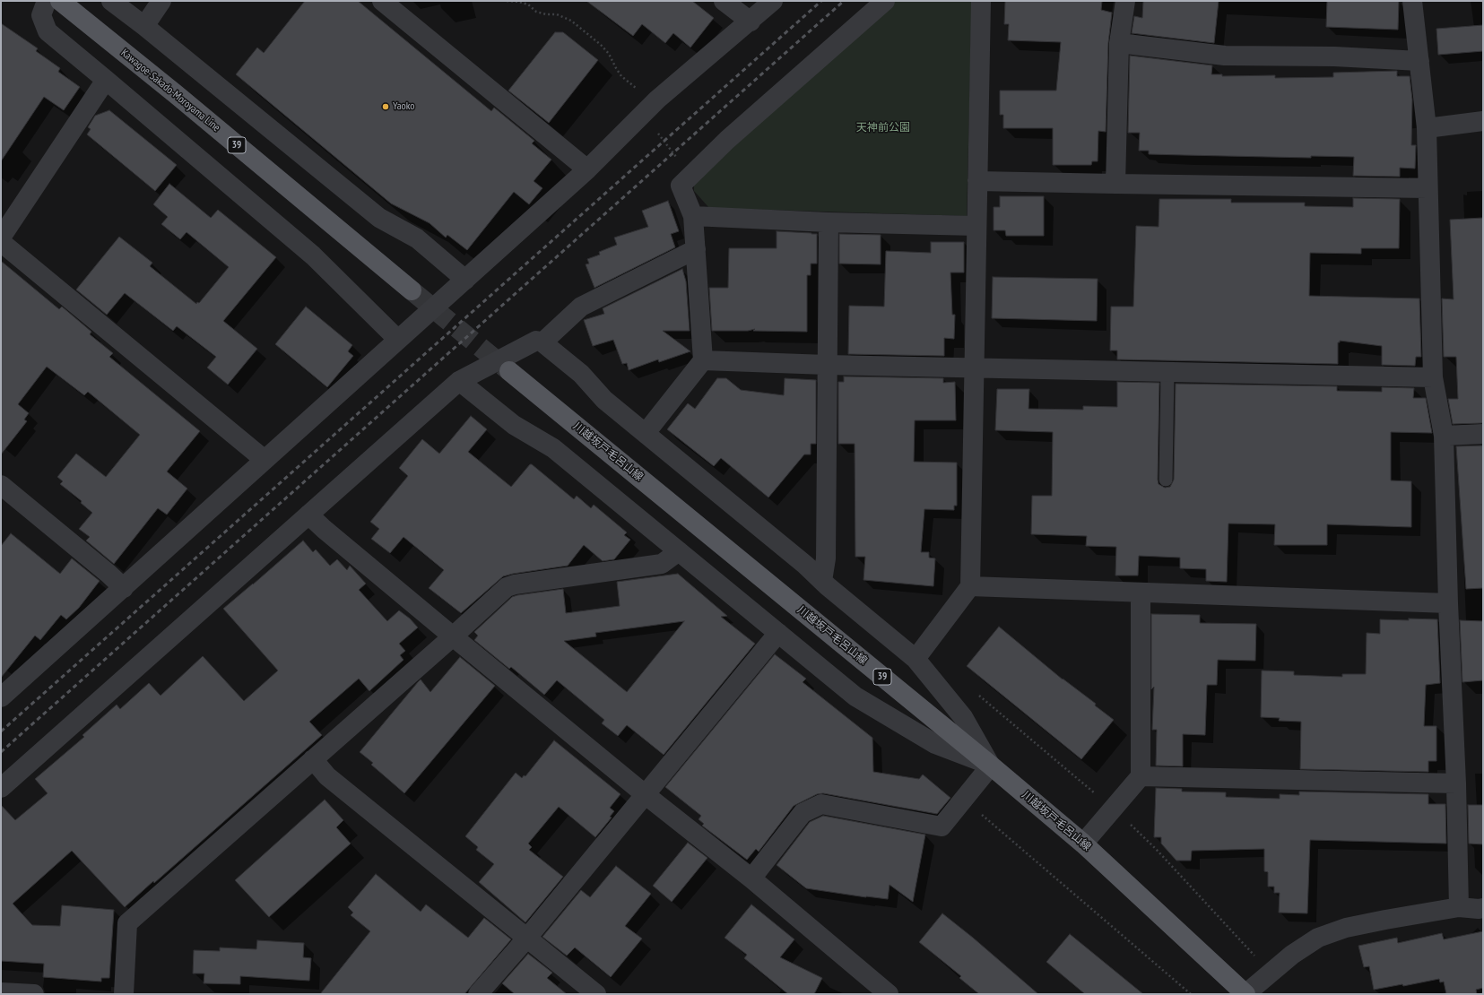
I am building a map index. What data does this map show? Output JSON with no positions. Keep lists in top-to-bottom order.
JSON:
{
  "streets": {
    "main road": ["Kawagoe-Sakado-Moroyama Line", "39", "川越坂戸毛呂山線"]
  },
  "parks": ["天神前公園"],
  "places": ["Yaoko"]
}
